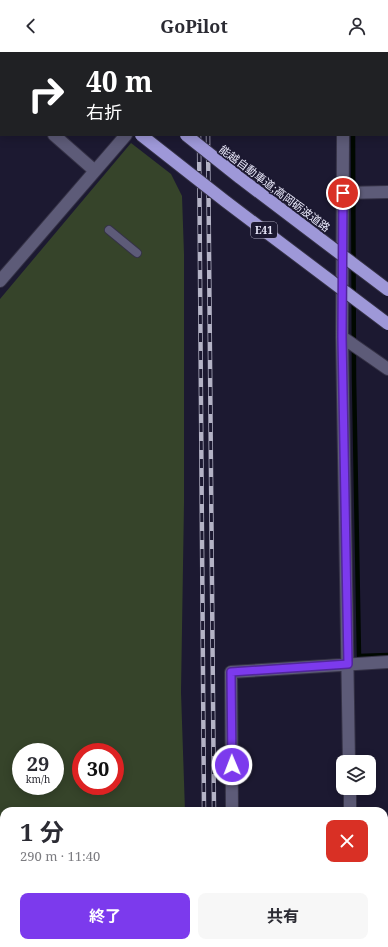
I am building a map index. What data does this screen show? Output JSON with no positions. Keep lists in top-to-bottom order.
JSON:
{
  "streets": {
    "highway": ["能越自動車道;高岡砺波道路", "E41"]
  },
  "page": {
    "header": "GoPilot",
    "turn": ["40 m", "右折"],
    "speed": "29 km/h",
    "limit": "30",
    "heading": ["1 分", "290 m · 11:40"],
    "buttons": ["終了", "共有"]
  }
}
